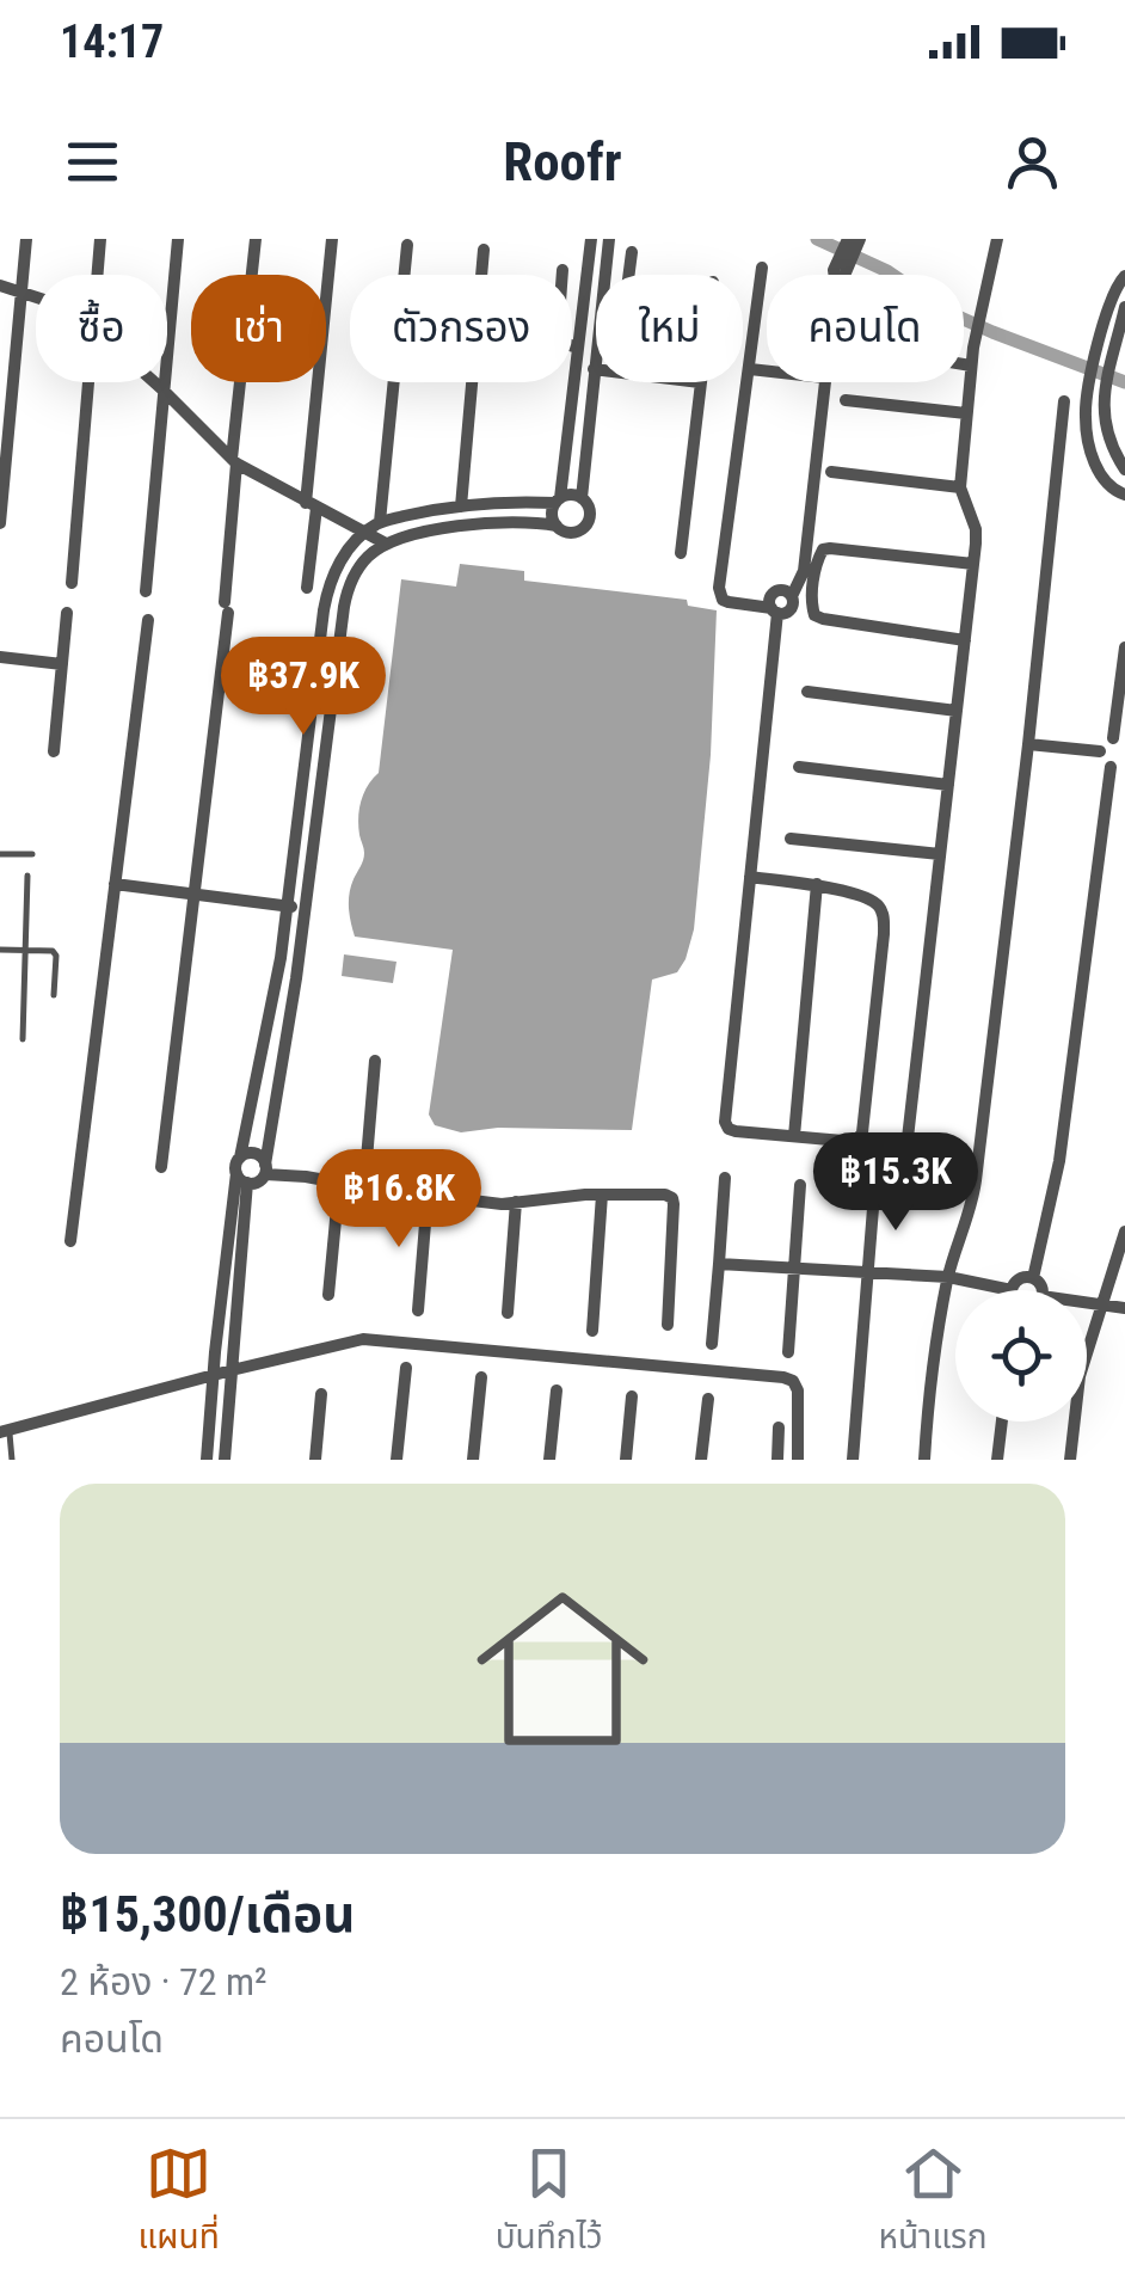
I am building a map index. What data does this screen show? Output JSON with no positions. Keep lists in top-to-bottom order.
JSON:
{
  "page": {
    "status": "14:17",
    "header": "Roofr",
    "chip": [
      "ซื้อ",
      "เช่า",
      "ตัวกรอง",
      "ใหม่",
      "คอนโด"
    ],
    "price": ["฿37.9K", "฿15.3K", "฿16.8K"],
    "list": [
      {
        "name": "฿15,300/เดือน",
        "note": "2 ห้อง · 72 m² · คอนโด"
      }
    ],
    "tabs": ["แผนที่", "บันทึกไว้", "หน้าแรก"]
  }
}
